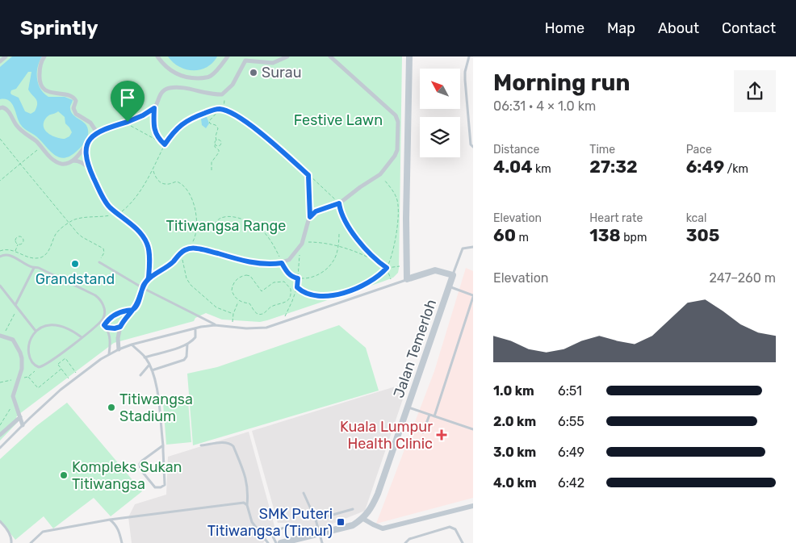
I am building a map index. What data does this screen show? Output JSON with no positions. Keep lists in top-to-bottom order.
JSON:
{
  "streets": {
    "street": ["Jalan Temerloh"]
  },
  "parks": ["Festive Lawn", "Titiwangsa Range"],
  "places": {
    "other": [
      "Surau",
      "Grandstand",
      "Titiwangsa Stadium",
      "Kompleks Sukan Titiwangsa"
    ],
    "health": ["Kuala Lumpur Health Clinic"],
    "transit": ["SMK Puteri Titiwangsa (Timur)"]
  },
  "north": "top left",
  "page": {
    "header": "Sprintly",
    "nav": [
      "Home",
      "Map",
      "About",
      "Contact"
    ],
    "heading": ["Morning run", "06:31 · 4 × 1.0 km"],
    "stats": [
      ["Distance", "4.04 km"],
      ["Time", "27:32"],
      ["Pace", "6:49 /km"],
      ["Elevation", "60 m"],
      ["Heart rate", "138 bpm"],
      ["kcal", "305"]
    ],
    "chart": ["Elevation", "247–260 m"],
    "list": [
      {
        "name": "1.0 km",
        "note": "6:51"
      },
      {
        "name": "2.0 km",
        "note": "6:55"
      },
      {
        "name": "3.0 km",
        "note": "6:49"
      },
      {
        "name": "4.0 km",
        "note": "6:42"
      }
    ]
  }
}
